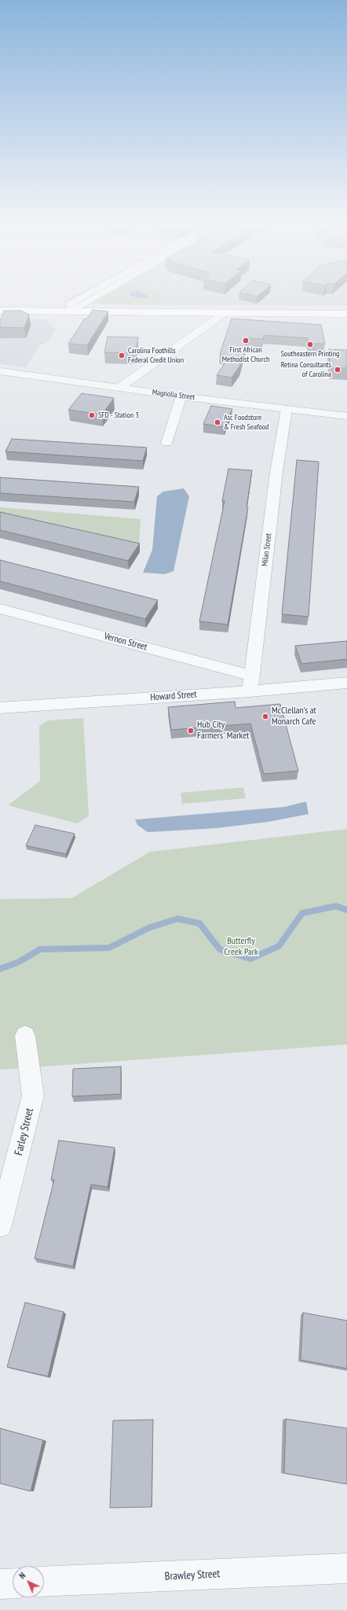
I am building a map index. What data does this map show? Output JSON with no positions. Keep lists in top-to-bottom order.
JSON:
{
  "streets": {
    "street": [
      "Magnolia Street",
      "Milan Street",
      "Vernon Street",
      "Howard Street",
      "Farley Street",
      "Brawley Street"
    ]
  },
  "crossings": [
    ["Magnolia Street", "Milan Street"],
    ["Milan Street", "Vernon Street"],
    ["Milan Street", "Howard Street"]
  ],
  "parks": ["Butterfly Creek Park"],
  "places": [
    "First African Methodist Church",
    "Southeastern Printing",
    "Carolina Foothills Federal Credit Union",
    "Retina Consultants of Carolina",
    "SFD - Station 3",
    "Asc Foodstore & Fresh Seafood",
    "McClellan’s at Monarch Cafe",
    "Hub City Farmers' Market"
  ],
  "north": "top left"
}
